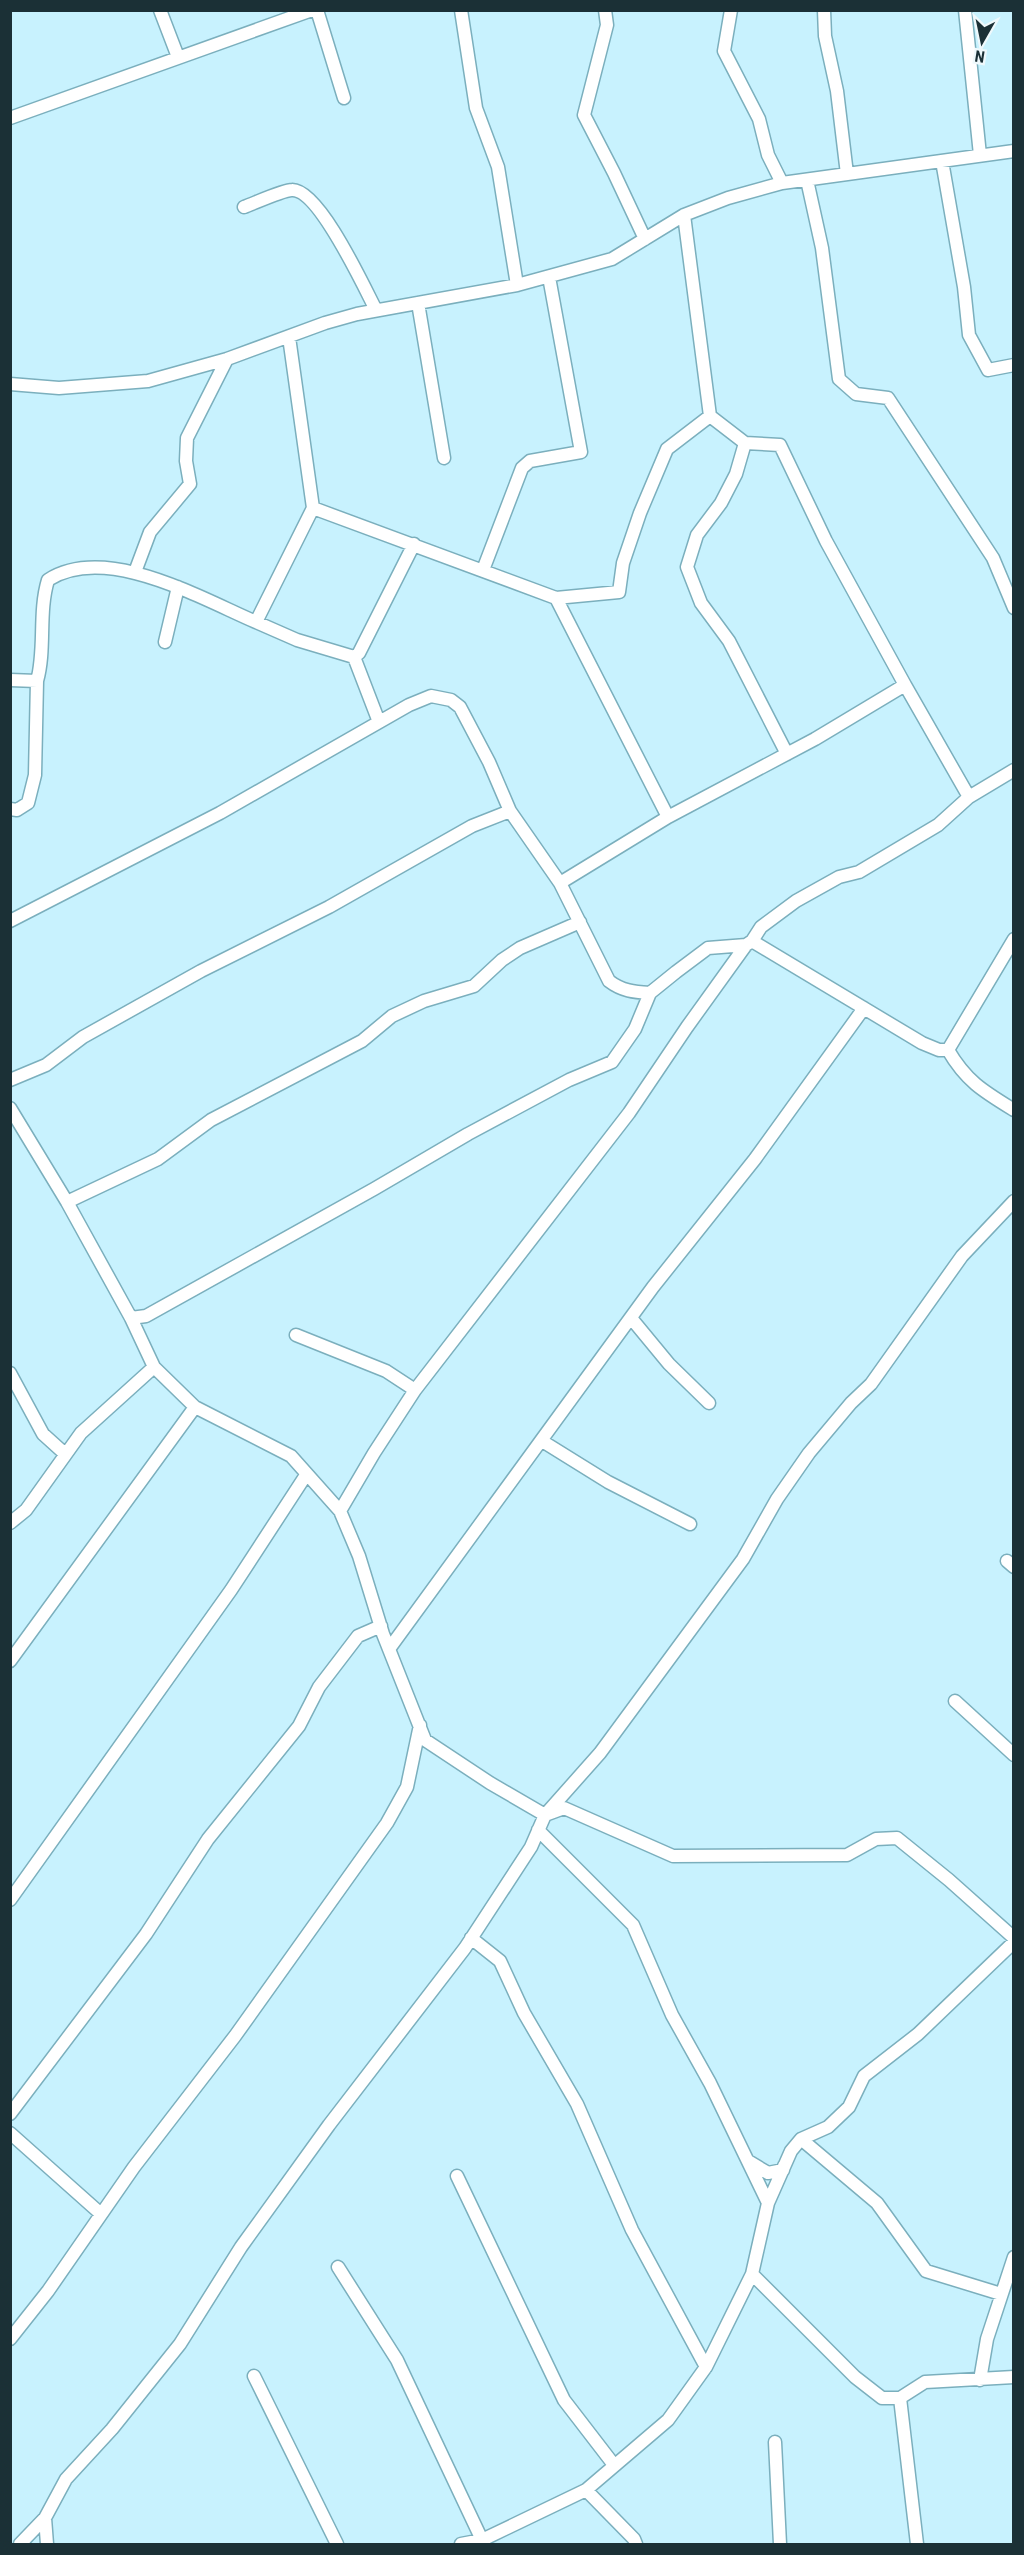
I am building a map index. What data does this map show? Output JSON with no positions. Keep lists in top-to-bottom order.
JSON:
{
  "north": "bottom"
}
